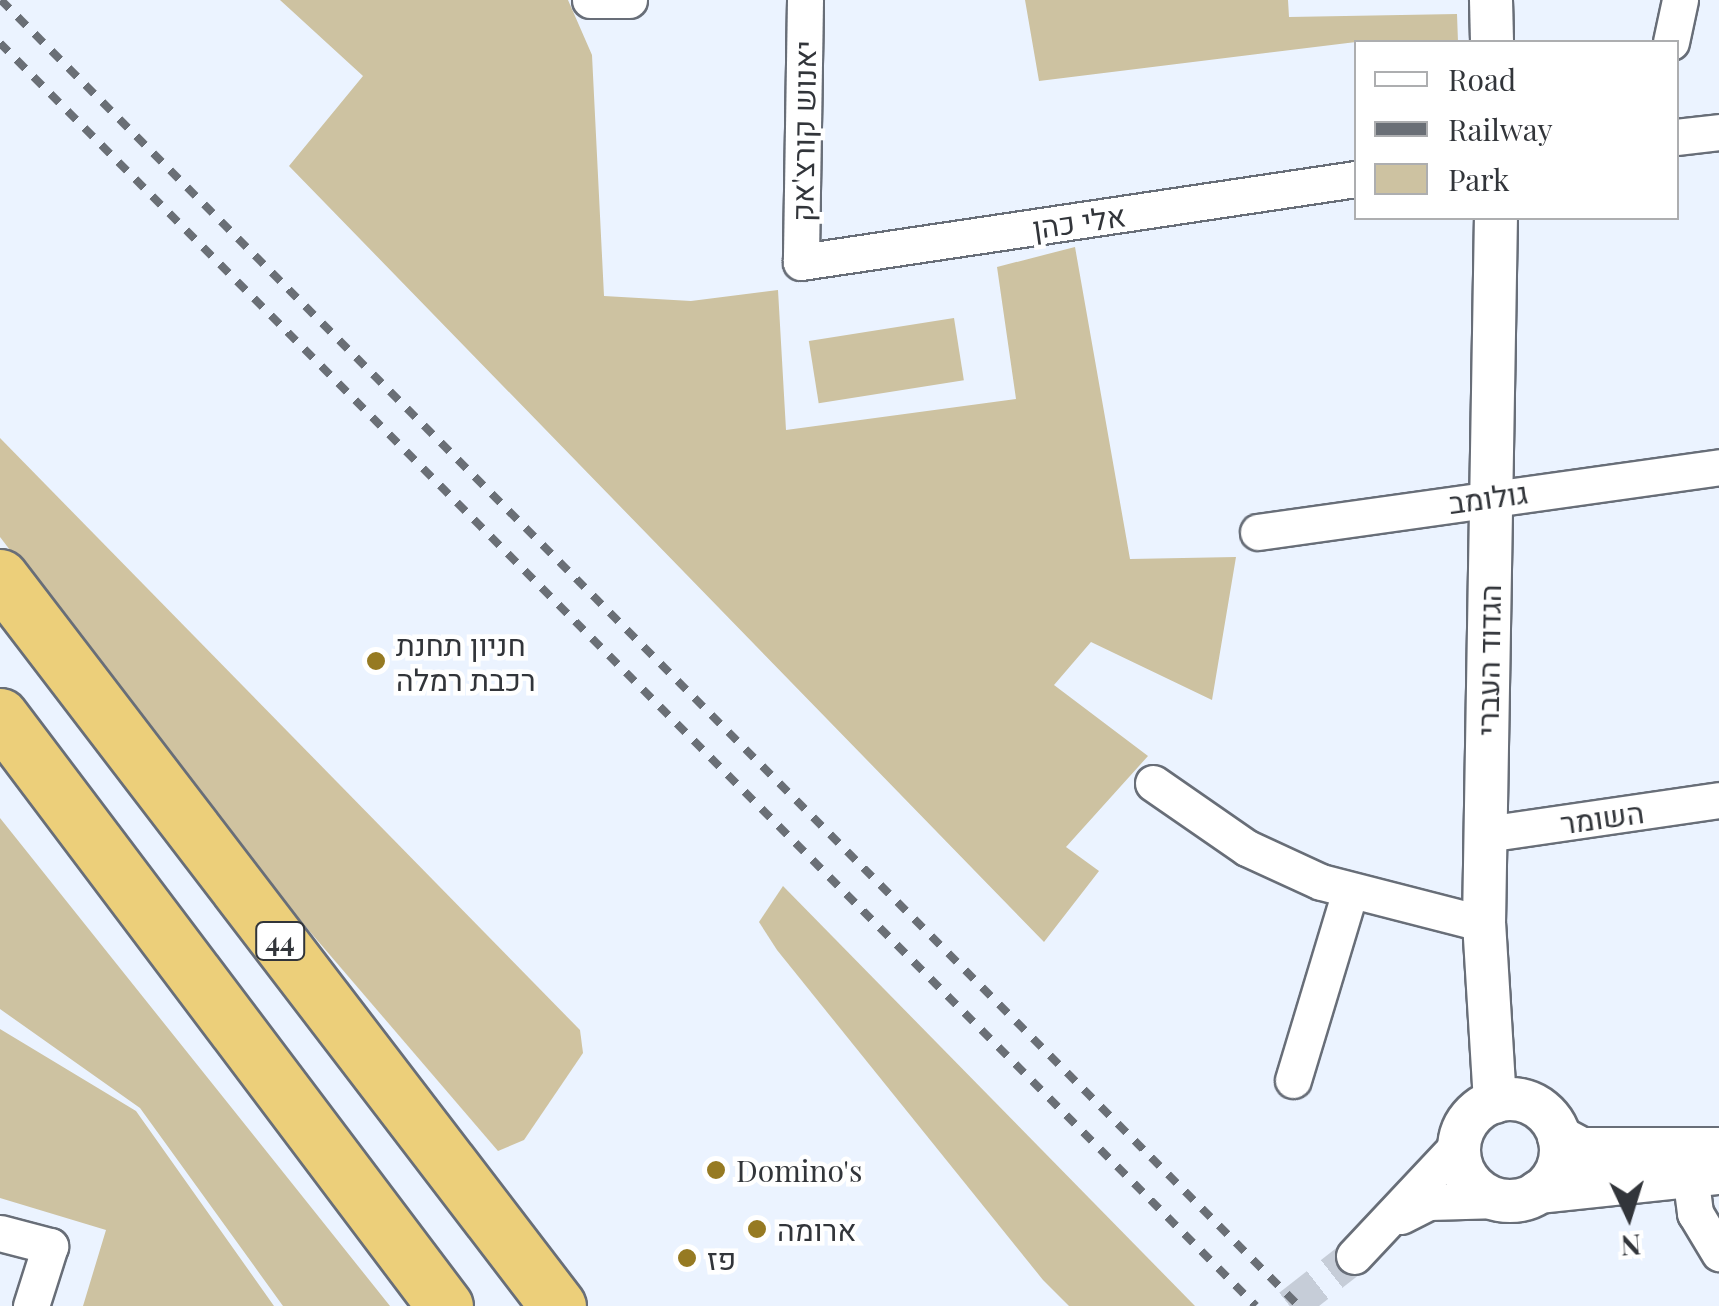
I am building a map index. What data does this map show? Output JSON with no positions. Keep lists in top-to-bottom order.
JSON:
{
  "streets": {
    "highway": ["44"],
    "street": [
      "יאנוש קורצ'אק",
      "אלי כהן",
      "גולומב",
      "הגדוד העברי",
      "השומר"
    ]
  },
  "crossings": [
    ["יאנוש קורצ'אק", "אלי כהן"],
    ["גולומב", "הגדוד העברי"],
    ["הגדוד העברי", "השומר"]
  ],
  "places": [
    "חניון תחנת רכבת רמלה",
    "Domino's",
    "ארומה",
    "פז"
  ],
  "legend": ["Road", "Railway", "Park"],
  "north": "bottom"
}
